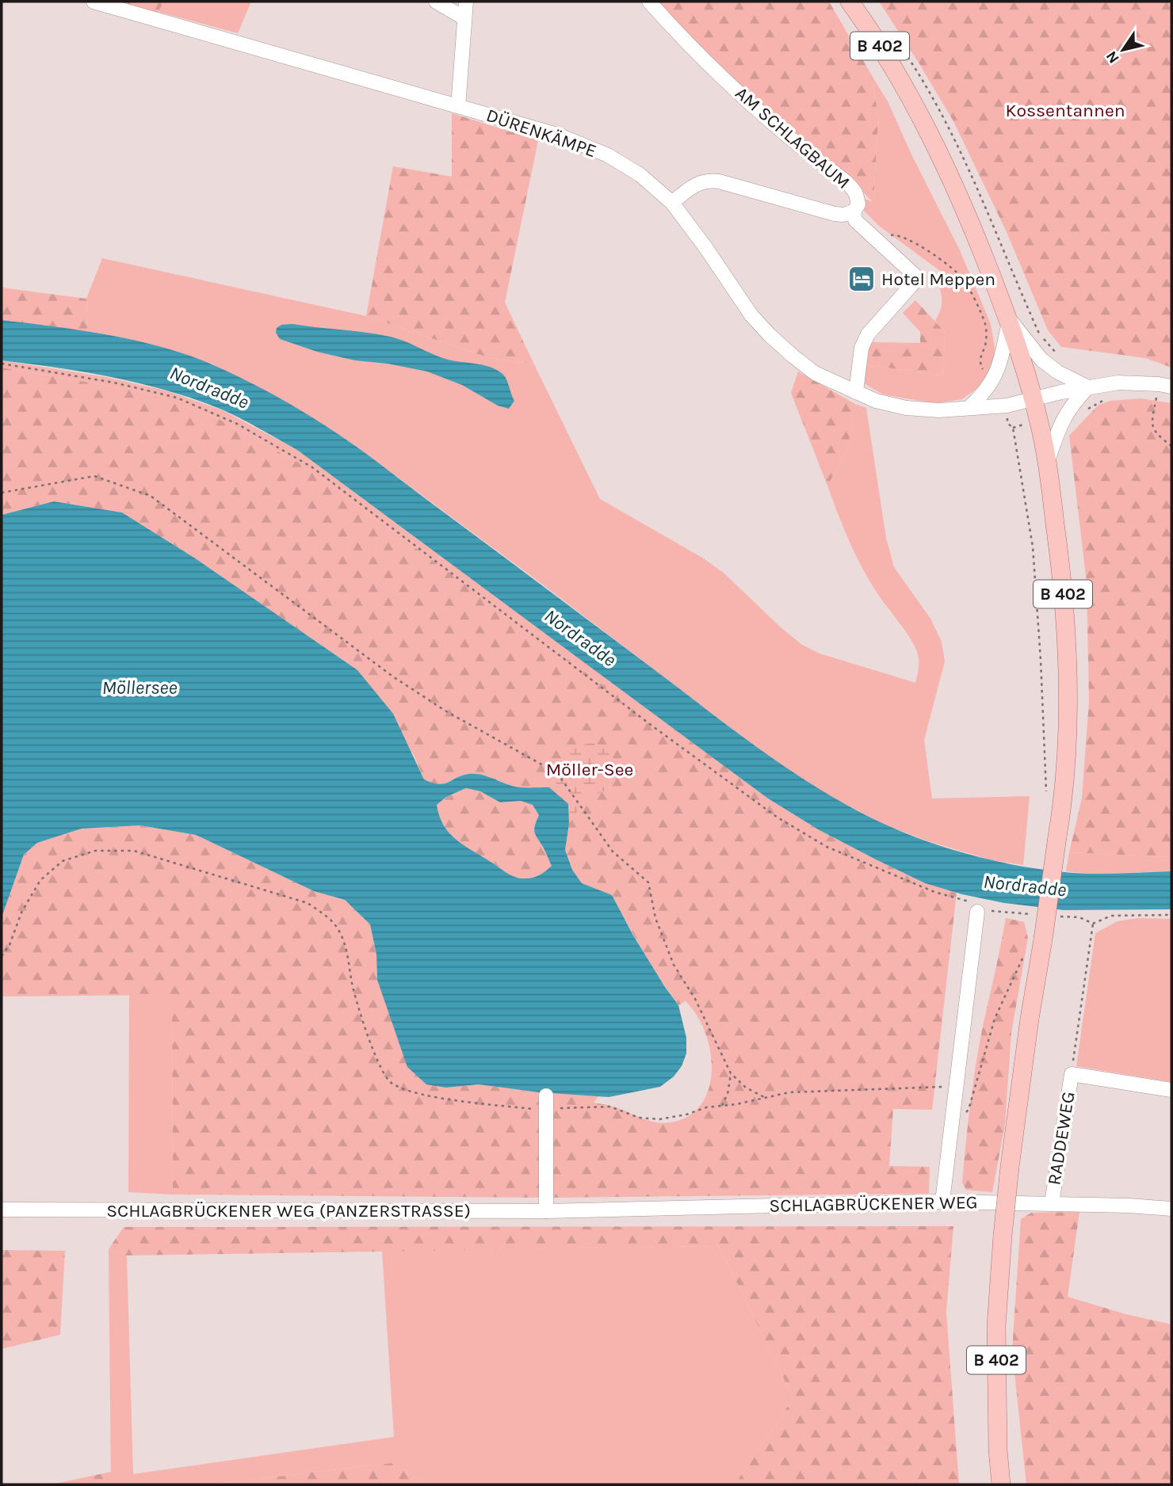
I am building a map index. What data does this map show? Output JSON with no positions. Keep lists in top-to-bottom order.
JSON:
{
  "streets": {
    "main road": ["B 402"],
    "street": [
      "DÜRENKÄMPE",
      "AM SCHLAGBAUM",
      "RADDEWEG",
      "SCHLAGBRÜCKENER WEG",
      "SCHLAGBRÜCKENER WEG (PANZERSTRASSE)"
    ]
  },
  "crossings": [
    ["B 402", "DÜRENKÄMPE"],
    ["DÜRENKÄMPE", "AM SCHLAGBAUM"],
    ["RADDEWEG", "SCHLAGBRÜCKENER WEG"],
    ["SCHLAGBRÜCKENER WEG", "SCHLAGBRÜCKENER WEG (PANZERSTRASSE)"]
  ],
  "water": ["Nordradde", "Möllersee"],
  "parks": ["Kossentannen", "Möller-See"],
  "places": {
    "hotel": ["Hotel Meppen"]
  },
  "north": "bottom left"
}
